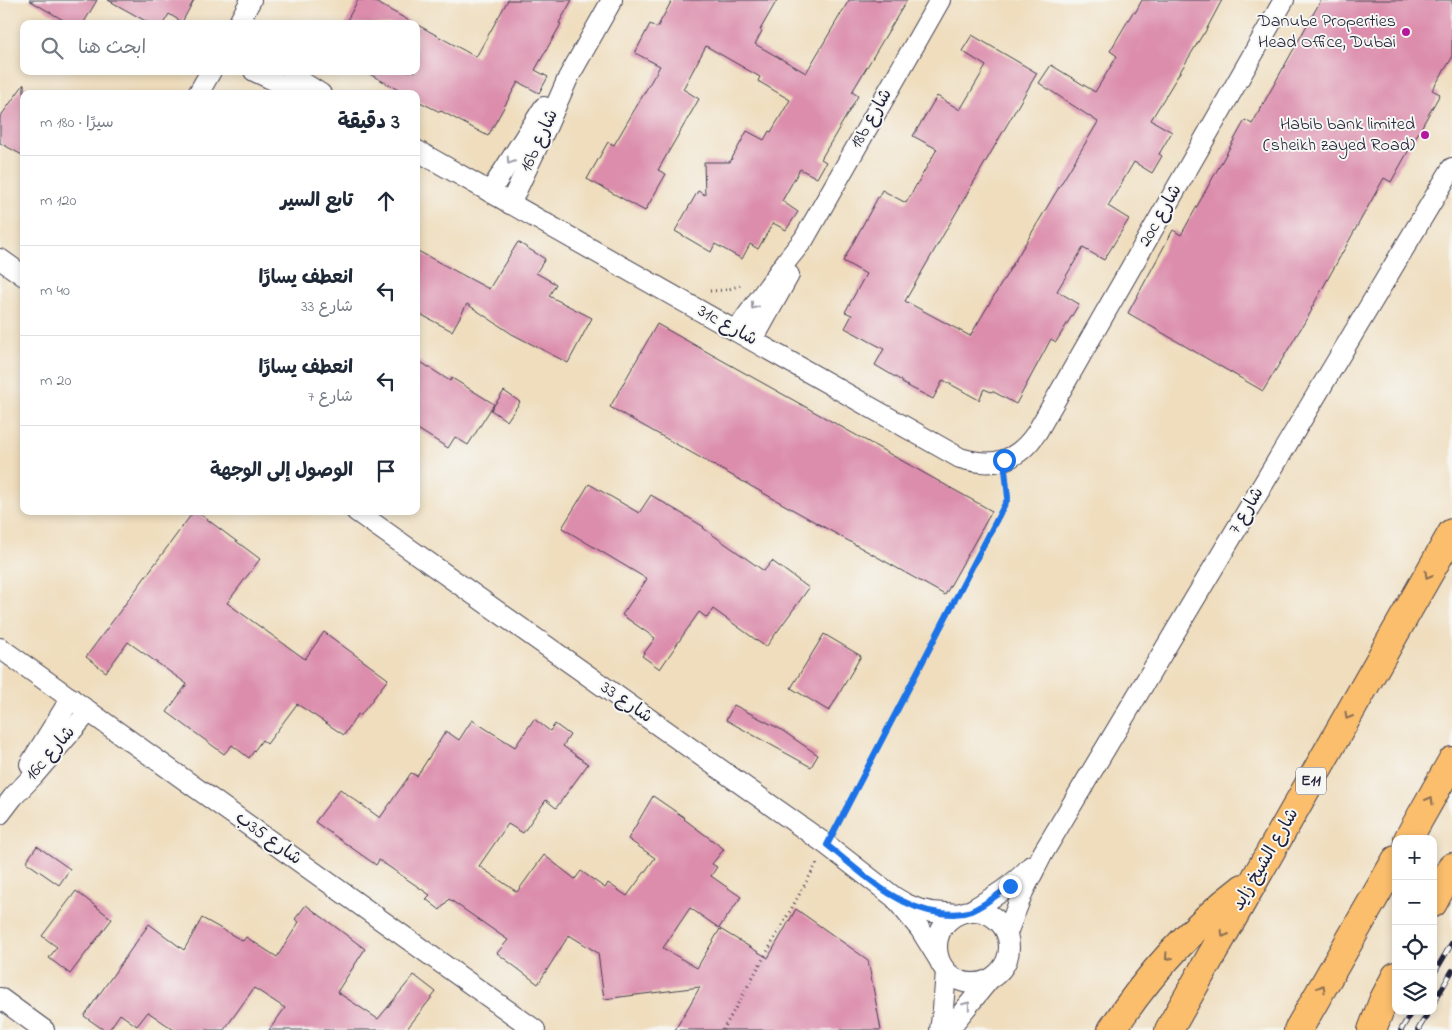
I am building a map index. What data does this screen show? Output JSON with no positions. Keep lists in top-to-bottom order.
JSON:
{
  "streets": {
    "highway": ["E11", "شارع الشيخ زايد"],
    "street": [
      "18b شارع",
      "16b شارع",
      "20c شارع",
      "31c شارع",
      "شارع 7",
      "شارع 33",
      "16c شارع",
      "شارع 35ب"
    ]
  },
  "crossings": [
    ["18b شارع", "31c شارع"],
    ["16b شارع", "31c شارع"],
    ["20c شارع", "31c شارع"],
    ["شارع 7", "شارع 33"],
    ["16c شارع", "شارع 35ب"]
  ],
  "places": ["Danube Properties Head Office, Dubai", "Habib bank limited (sheikh zayed Road)"],
  "page": {
    "search": "ابحث هنا",
    "heading": ["3 دقيقة", "سيرًا · 180 m"],
    "list": [
      ["تابع السير", "120 m"],
      ["انعطف يسارًا", "شارع 33", "40 m"],
      ["انعطف يسارًا", "شارع 7", "20 m"],
      "الوصول إلى الوجهة"
    ],
    "map_buttons": ["+", "−"]
  }
}
